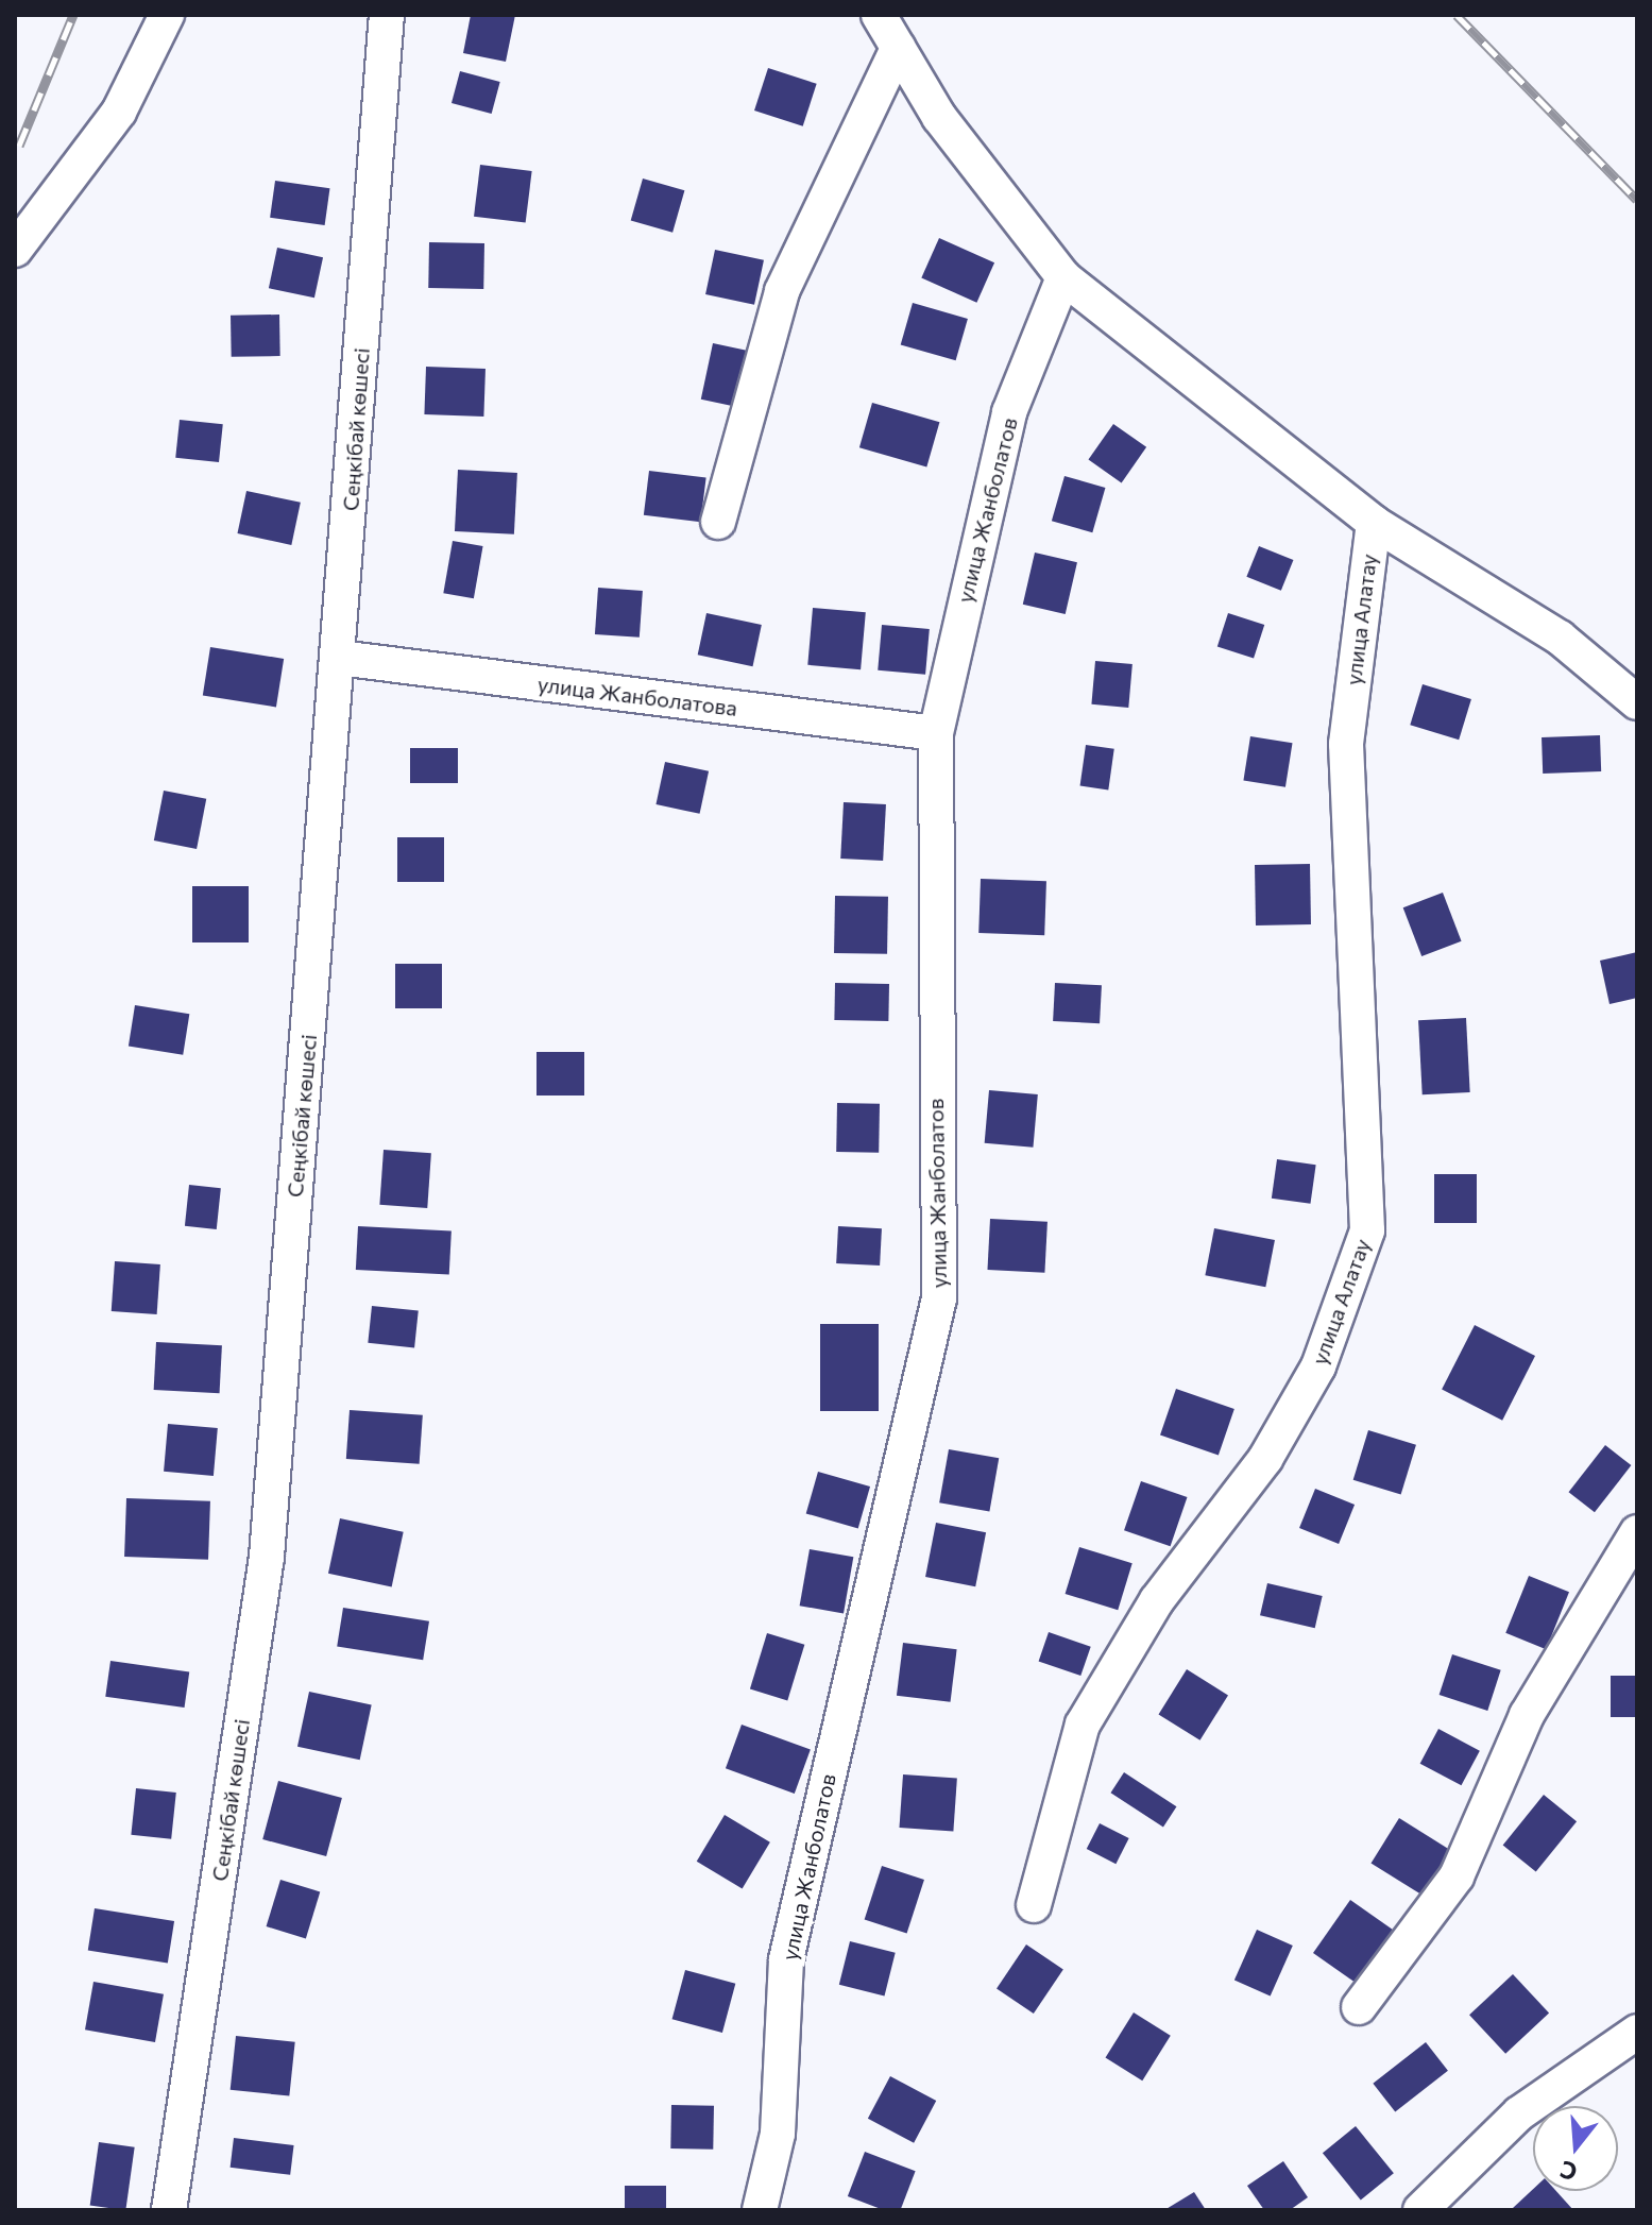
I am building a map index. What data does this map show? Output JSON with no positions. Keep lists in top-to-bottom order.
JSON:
{
  "streets": {
    "street": [
      "Сеңкібай көшесі",
      "улица Жанболатов",
      "улица Алатау",
      "улица Жанболатова"
    ]
  },
  "crossings": [
    ["Сеңкібай көшесі", "улица Жанболатова"],
    ["улица Жанболатов", "улица Алатау"],
    ["улица Жанболатов", "улица Жанболатова"]
  ],
  "north": "bottom"
}
